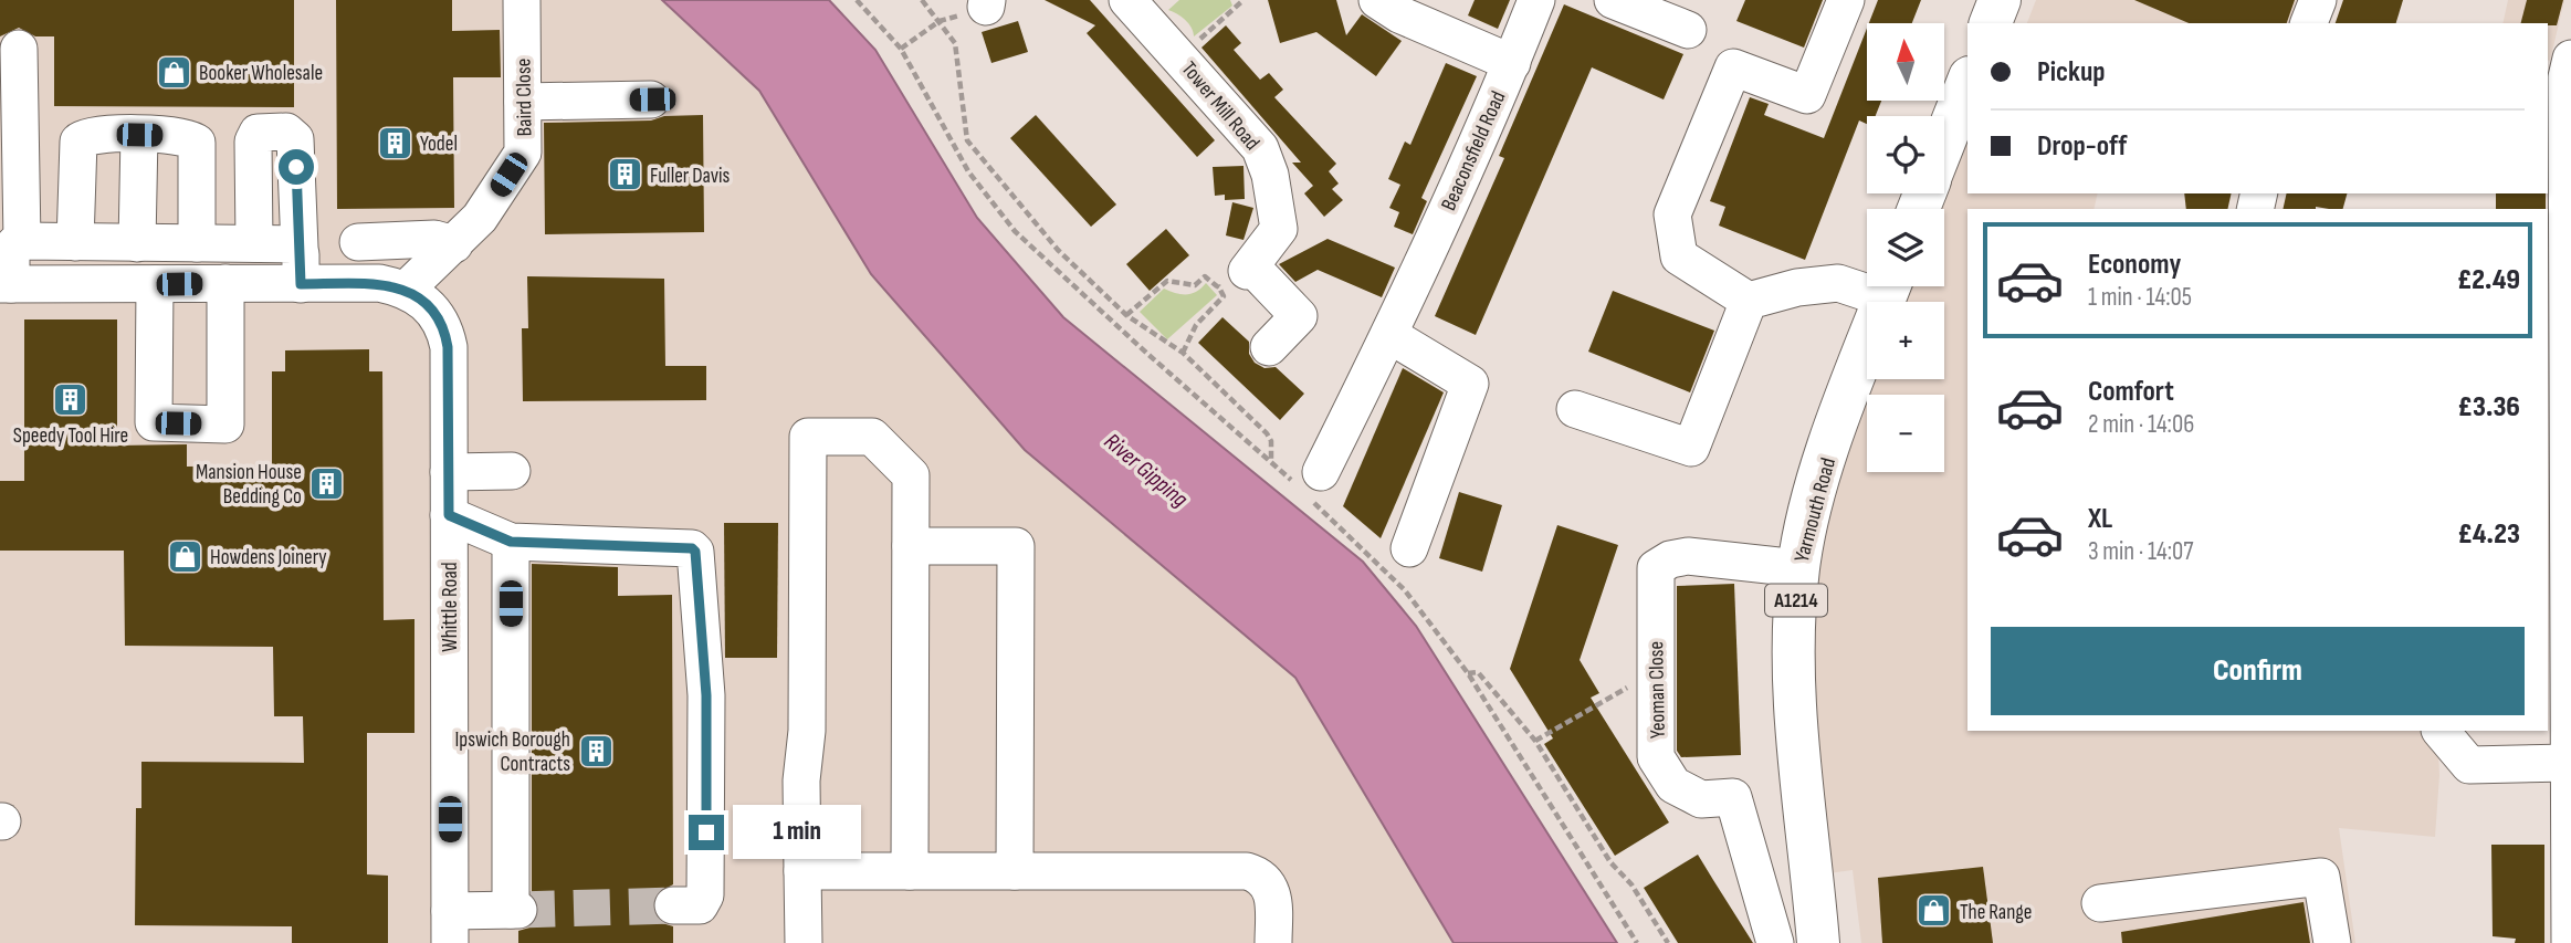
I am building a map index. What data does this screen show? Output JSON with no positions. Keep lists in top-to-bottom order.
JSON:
{
  "streets": {
    "main road": ["Yarmouth Road", "A1214"],
    "street": [
      "Baird Close",
      "Tower Mill Road",
      "Beaconsfield Road",
      "Whittle Road",
      "Yeoman Close"
    ]
  },
  "crossings": [
    ["Baird Close", "Whittle Road"],
    ["Yarmouth Road", "Yeoman Close"]
  ],
  "water": ["River Gipping"],
  "places": {
    "shop": ["Booker Wholesale", "Howdens Joinery", "The Range"],
    "building": [
      "Yodel",
      "Fuller Davis",
      "Speedy Tool Hire",
      "Mansion House Bedding Co",
      "Ipswich Borough Contracts"
    ]
  },
  "north": "top",
  "page": {
    "map_buttons": ["+", "−"],
    "banner": ["Pickup", "Drop-off"],
    "list": [
      {
        "name": "Economy",
        "note": "1 min · 14:05",
        "value": "£2.49"
      },
      {
        "name": "Comfort",
        "note": "2 min · 14:06",
        "value": "£3.36"
      },
      {
        "name": "XL",
        "note": "3 min · 14:07",
        "value": "£4.23"
      }
    ],
    "buttons": "Confirm",
    "bubble": "1 min"
  }
}
